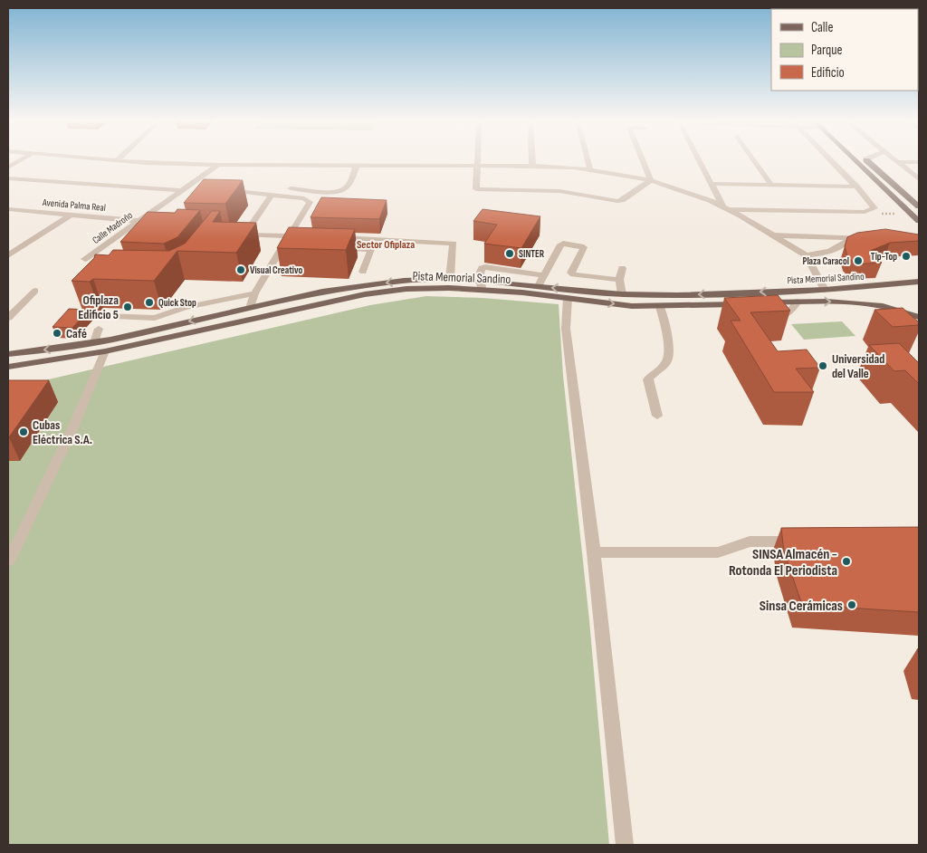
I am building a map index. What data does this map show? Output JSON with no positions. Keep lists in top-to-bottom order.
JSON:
{
  "streets": {
    "main road": ["Pista Memorial Sandino"],
    "street": ["Avenida Palma Real", "Calle Madroño"]
  },
  "crossings": [
    ["Avenida Palma Real", "Calle Madroño"]
  ],
  "districts": ["Sector Ofiplaza"],
  "places": [
    "SINTER",
    "Tip-Top",
    "Plaza Caracol",
    "Visual Creativo",
    "Quick Stop",
    "Ofiplaza Edificio 5",
    "Café",
    "Universidad del Valle",
    "Cubas Eléctrica S.A.",
    "SINSA Almacén - Rotonda El Periodista",
    "Sinsa Cerámicas"
  ],
  "legend": ["Calle", "Parque", "Edificio"]
}
